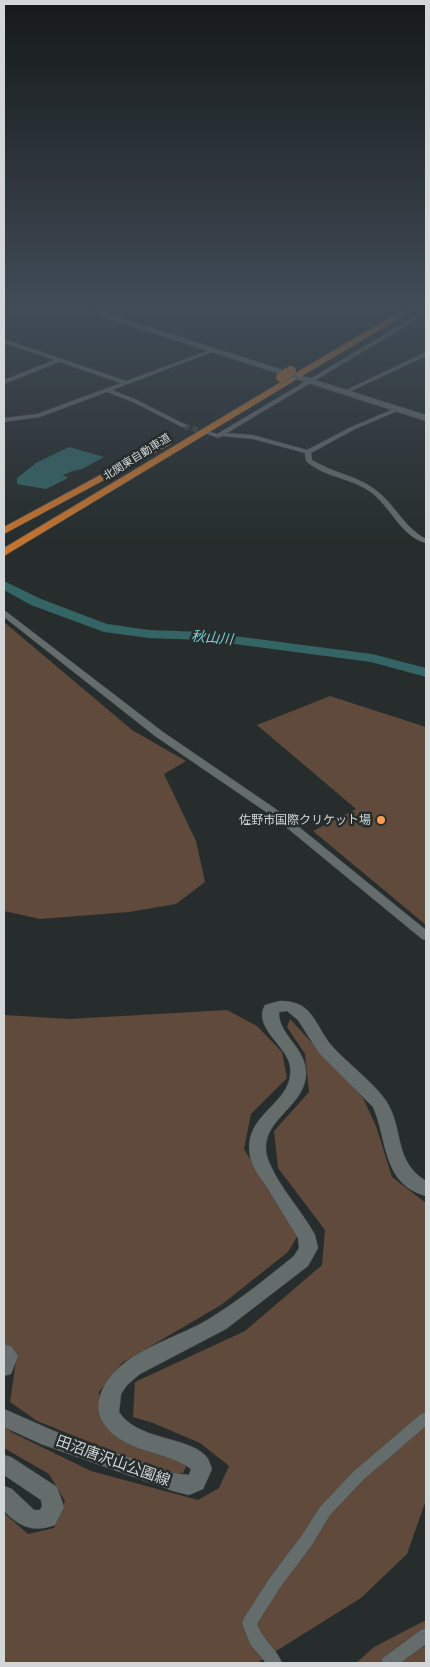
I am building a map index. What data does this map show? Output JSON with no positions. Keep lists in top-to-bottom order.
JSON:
{
  "streets": {
    "highway": ["北関東自動車道"],
    "main road": ["田沼唐沢山公園線"]
  },
  "water": ["秋山川"],
  "places": ["佐野市国際クリケット場"]
}
